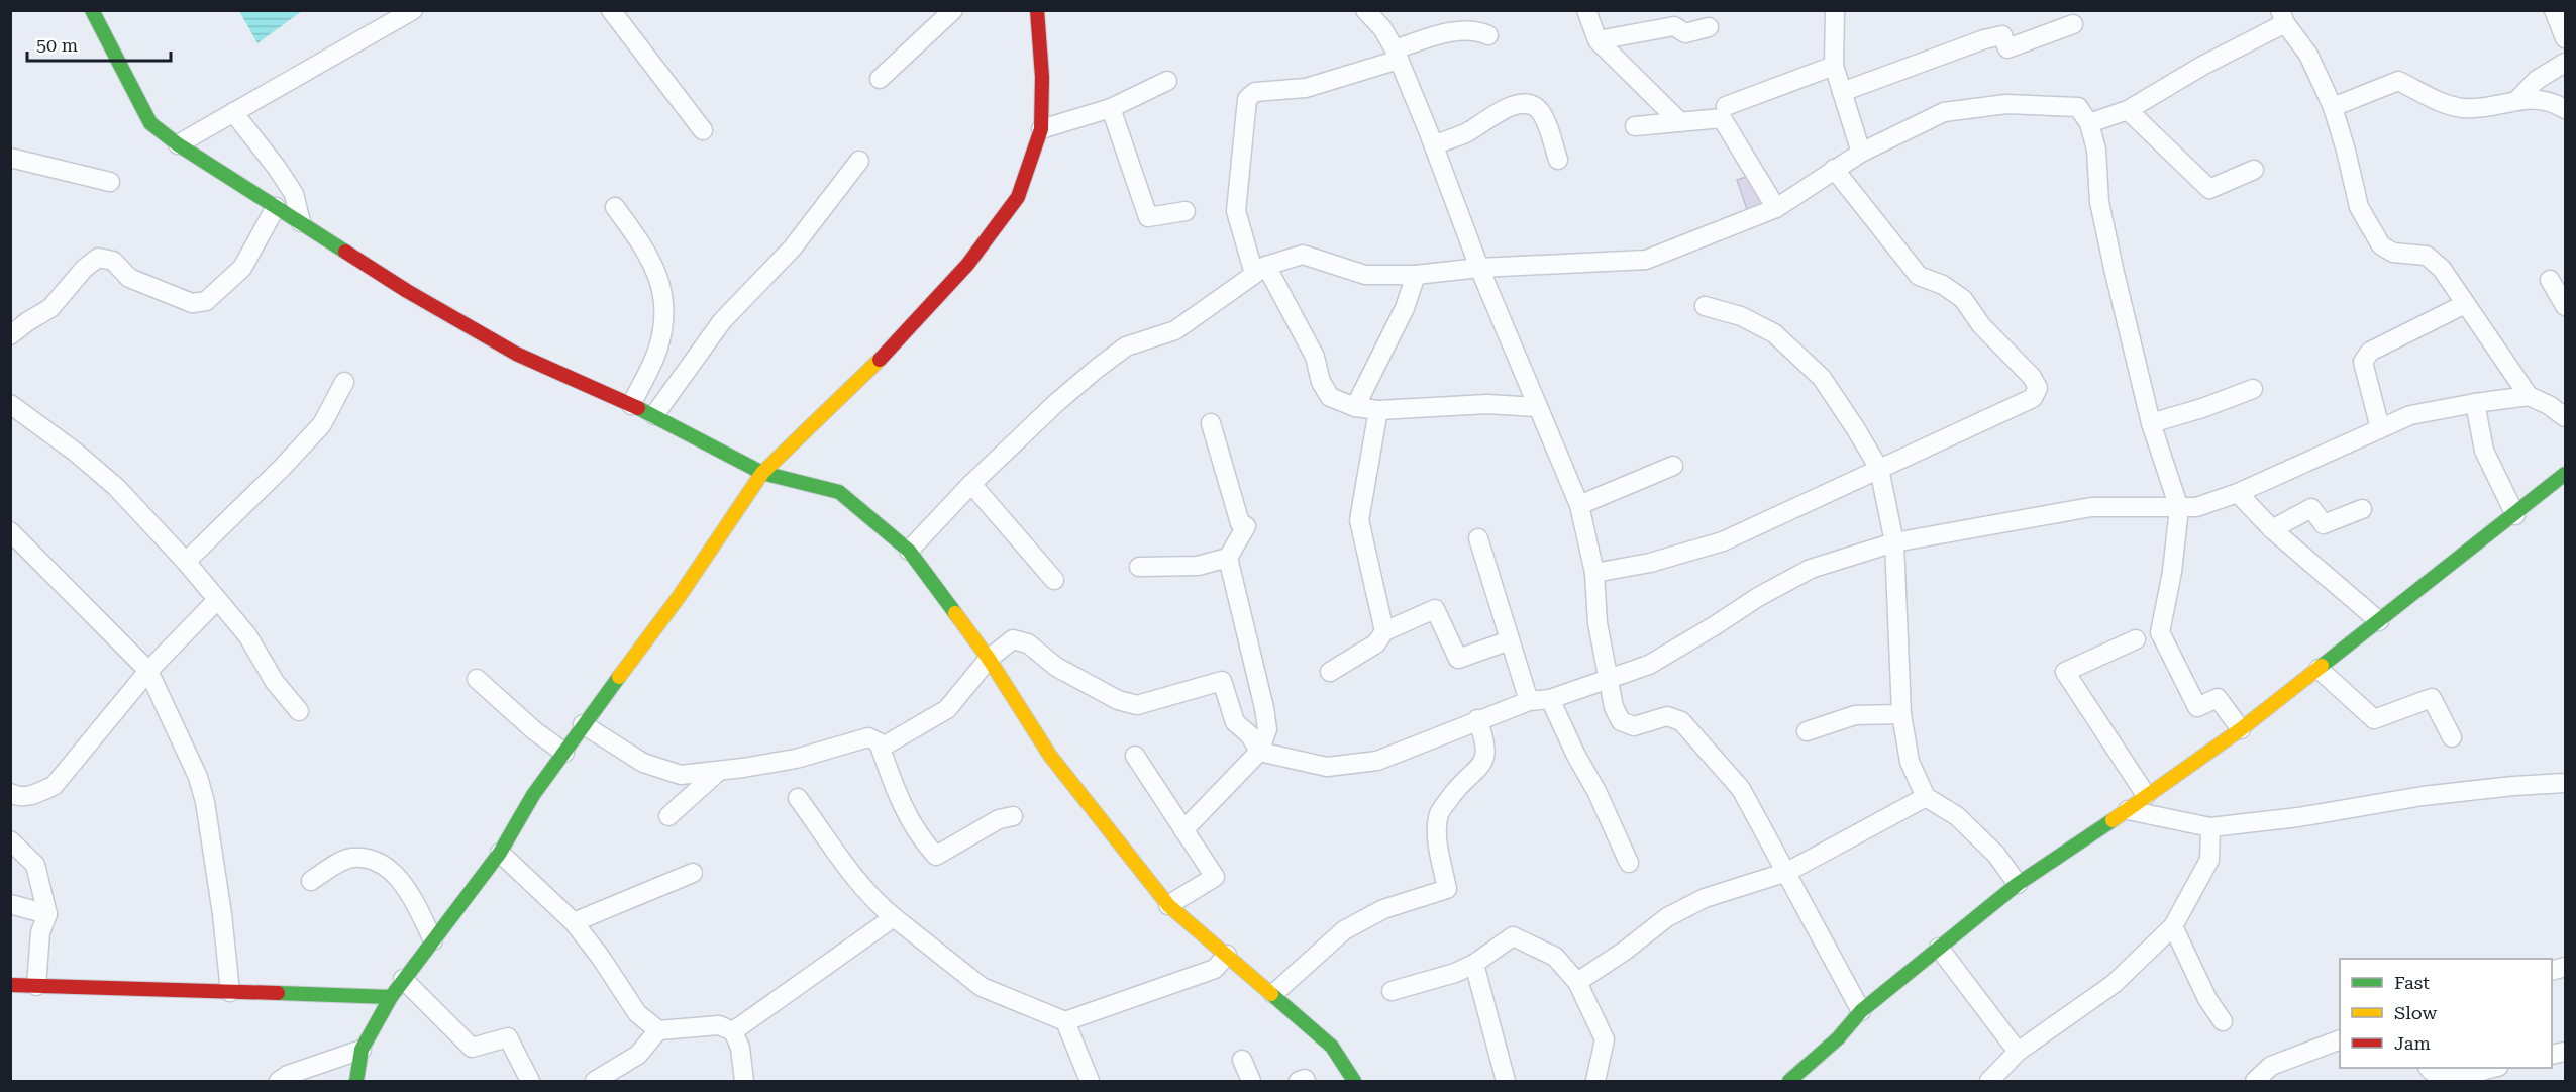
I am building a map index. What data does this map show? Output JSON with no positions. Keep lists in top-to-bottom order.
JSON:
{
  "legend": ["Fast", "Slow", "Jam"],
  "scale_bar": "50 m"
}
